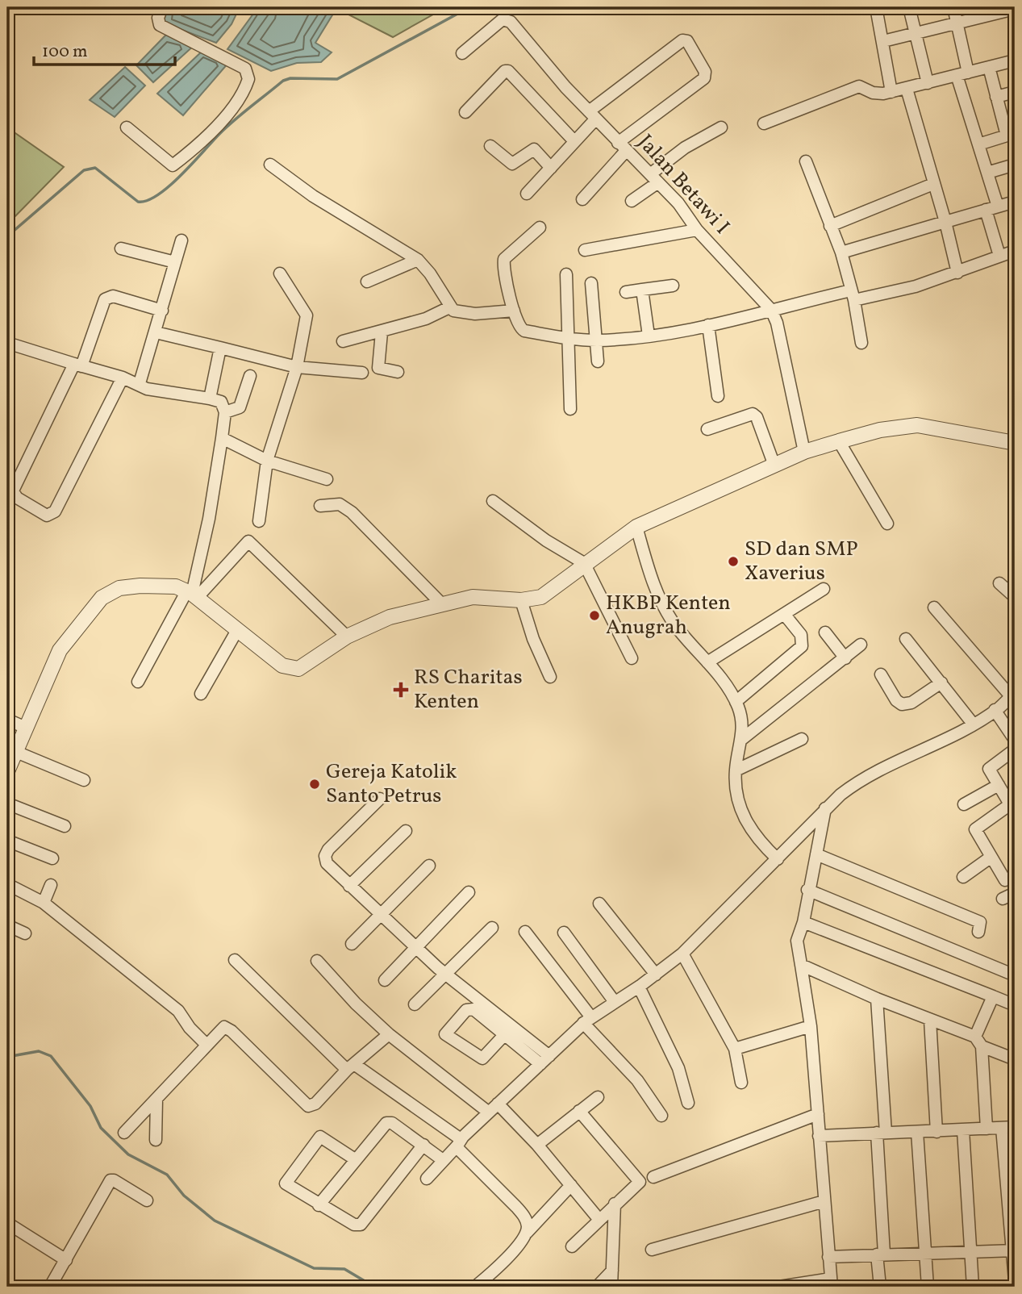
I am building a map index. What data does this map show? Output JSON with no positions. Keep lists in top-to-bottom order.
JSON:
{
  "streets": {
    "street": ["Jalan Betawi I"]
  },
  "places": {
    "other": ["SD dan SMP Xaverius", "HKBP Kenten Anugrah", "Gereja Katolik Santo Petrus"],
    "health": ["RS Charitas Kenten"]
  },
  "scale_bar": "100 m"
}
